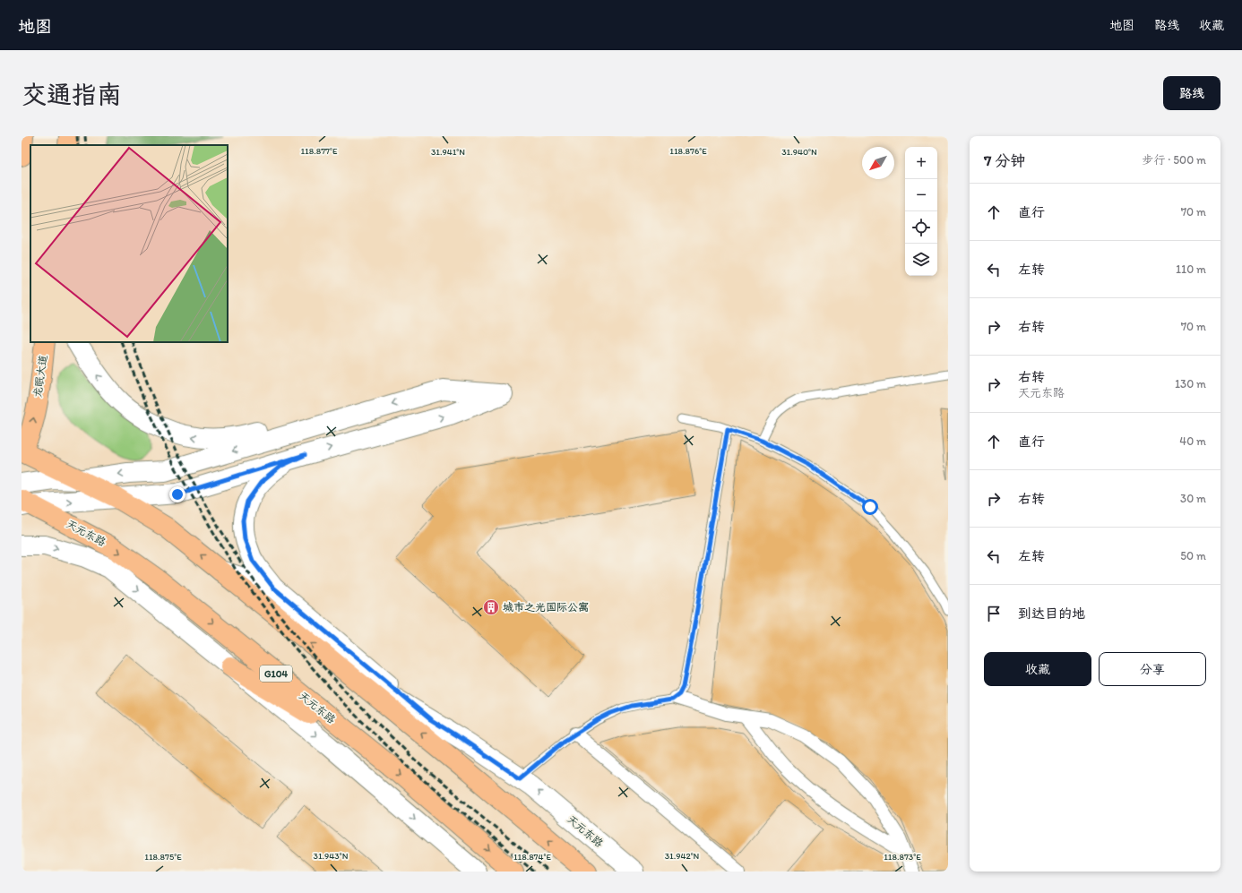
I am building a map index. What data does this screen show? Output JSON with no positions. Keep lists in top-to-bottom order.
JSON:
{
  "streets": {
    "main road": ["龙眠大道", "天元东路", "G104"]
  },
  "crossings": [
    ["龙眠大道", "天元东路"]
  ],
  "one_way": ["龙眠大道"],
  "places": {
    "building": ["城市之光国际公寓"]
  },
  "north": "bottom left",
  "page": {
    "header": "地图",
    "nav": ["地图", "路线", "收藏"],
    "buttons": [
      "路线",
      ["收藏", "分享"]
    ],
    "title": "交通指南",
    "heading": ["7 分钟", "步行 · 500 m"],
    "map_buttons": ["+", "−"],
    "list": [
      ["直行", "70 m"],
      ["左转", "110 m"],
      ["右转", "70 m"],
      ["右转", "天元东路", "130 m"],
      ["直行", "40 m"],
      ["右转", "30 m"],
      ["左转", "50 m"],
      "到达目的地"
    ]
  },
  "coordinates": [
    "118.877°E",
    "118.876°E",
    "31.941°N",
    "31.940°N",
    "31.943°N",
    "31.942°N",
    "118.875°E",
    "118.874°E",
    "118.873°E"
  ]
}
